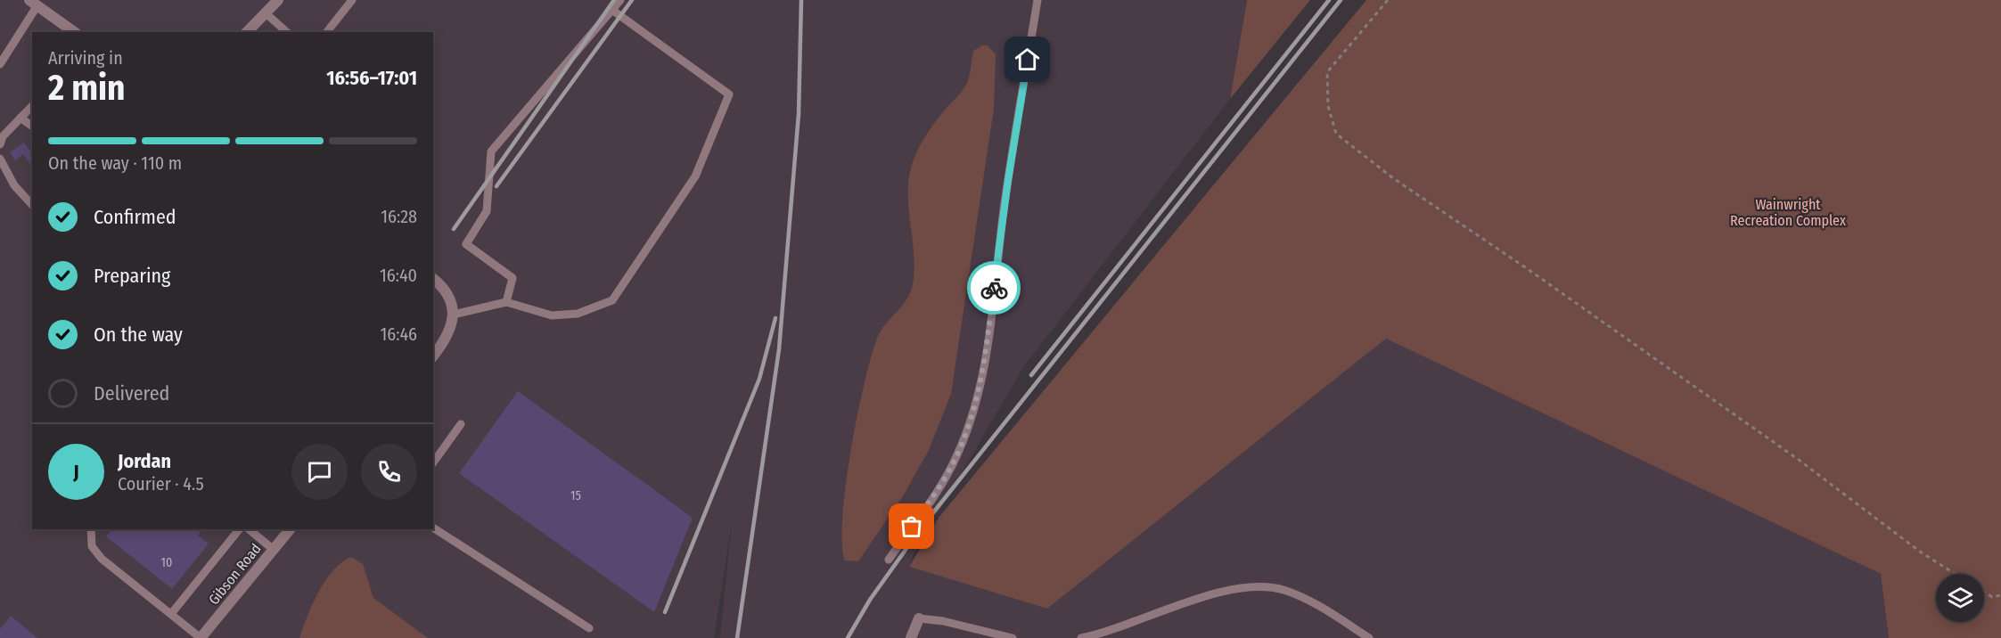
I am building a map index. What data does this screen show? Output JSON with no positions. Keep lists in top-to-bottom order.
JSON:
{
  "streets": {
    "street": ["Gibson Road"]
  },
  "parks": ["Wainwright Recreation Complex"],
  "house_numbers": ["15", "10"],
  "page": {
    "heading": ["2 min", "Arriving in", "16:56–17:01"],
    "panel": ["Jordan", "Courier · 4.5"],
    "bar": "On the way · 110 m",
    "list": [
      ["Confirmed", "16:28"],
      ["Preparing", "16:40"],
      ["On the way", "16:46"],
      "Delivered"
    ],
    "round": "J"
  }
}
